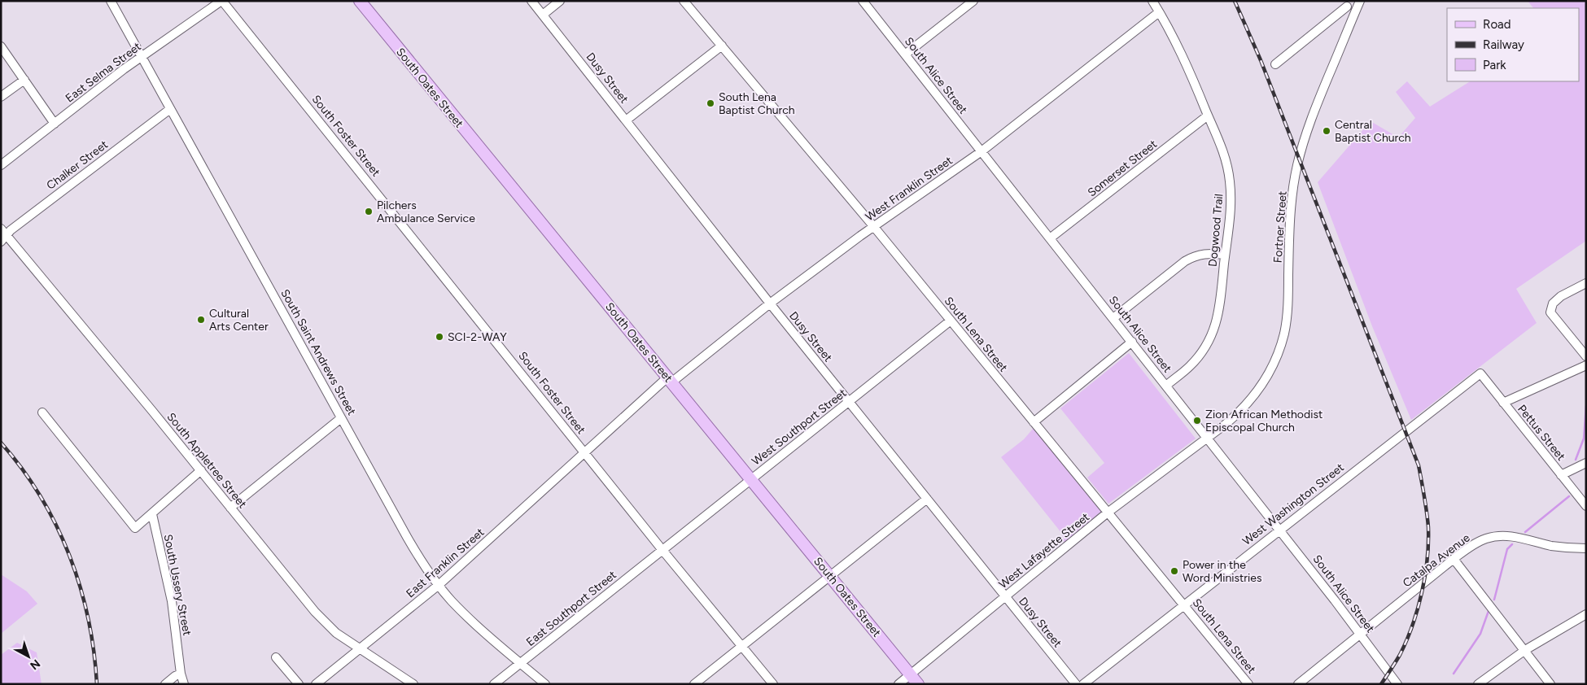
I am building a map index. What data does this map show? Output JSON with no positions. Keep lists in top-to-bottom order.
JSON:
{
  "streets": {
    "main road": ["South Oates Street"],
    "street": [
      "East Selma Street",
      "South Alice Street",
      "Dusy Street",
      "South Foster Street",
      "Chalker Street",
      "Somerset Street",
      "West Franklin Street",
      "Fortner Street",
      "Dogwood Trail",
      "South Lena Street",
      "South Saint Andrews Street",
      "West Southport Street",
      "Pettus Street",
      "South Appletree Street",
      "West Washington Street",
      "West Lafayette Street",
      "Catalpa Avenue",
      "East Franklin Street",
      "South Ussery Street",
      "East Southport Street"
    ]
  },
  "crossings": [
    ["East Selma Street", "South Foster Street"],
    ["East Selma Street", "South Saint Andrews Street"],
    ["South Alice Street", "Somerset Street"],
    ["South Alice Street", "West Franklin Street"],
    ["South Alice Street", "Fortner Street"],
    ["South Alice Street", "Dogwood Trail"],
    ["South Alice Street", "West Washington Street"],
    ["South Alice Street", "West Lafayette Street"],
    ["South Alice Street", "Catalpa Avenue"],
    ["Dusy Street", "West Franklin Street"],
    ["Dusy Street", "West Southport Street"],
    ["Dusy Street", "West Lafayette Street"],
    ["South Oates Street", "West Franklin Street"],
    ["South Oates Street", "West Southport Street"],
    ["South Oates Street", "West Lafayette Street"],
    ["South Foster Street", "West Franklin Street"],
    ["South Foster Street", "West Southport Street"],
    ["South Foster Street", "East Franklin Street"],
    ["South Foster Street", "East Southport Street"],
    ["Chalker Street", "South Saint Andrews Street"],
    ["Chalker Street", "South Appletree Street"],
    ["Somerset Street", "Dogwood Trail"],
    ["West Franklin Street", "Dogwood Trail"],
    ["West Franklin Street", "South Lena Street"],
    ["West Franklin Street", "East Franklin Street"],
    ["Fortner Street", "West Lafayette Street"],
    ["South Lena Street", "West Southport Street"],
    ["South Lena Street", "West Washington Street"],
    ["South Lena Street", "West Lafayette Street"],
    ["South Saint Andrews Street", "East Franklin Street"],
    ["South Saint Andrews Street", "East Southport Street"],
    ["West Southport Street", "East Southport Street"],
    ["Pettus Street", "West Washington Street"],
    ["South Appletree Street", "East Franklin Street"]
  ],
  "places": [
    "South Lena Baptist Church",
    "Central Baptist Church",
    "Pilchers Ambulance Service",
    "Cultural Arts Center",
    "SCI-2-WAY",
    "Zion African Methodist Episcopal Church",
    "Power in the Word Ministries"
  ],
  "legend": ["Road", "Railway", "Park"],
  "north": "bottom right"
}
